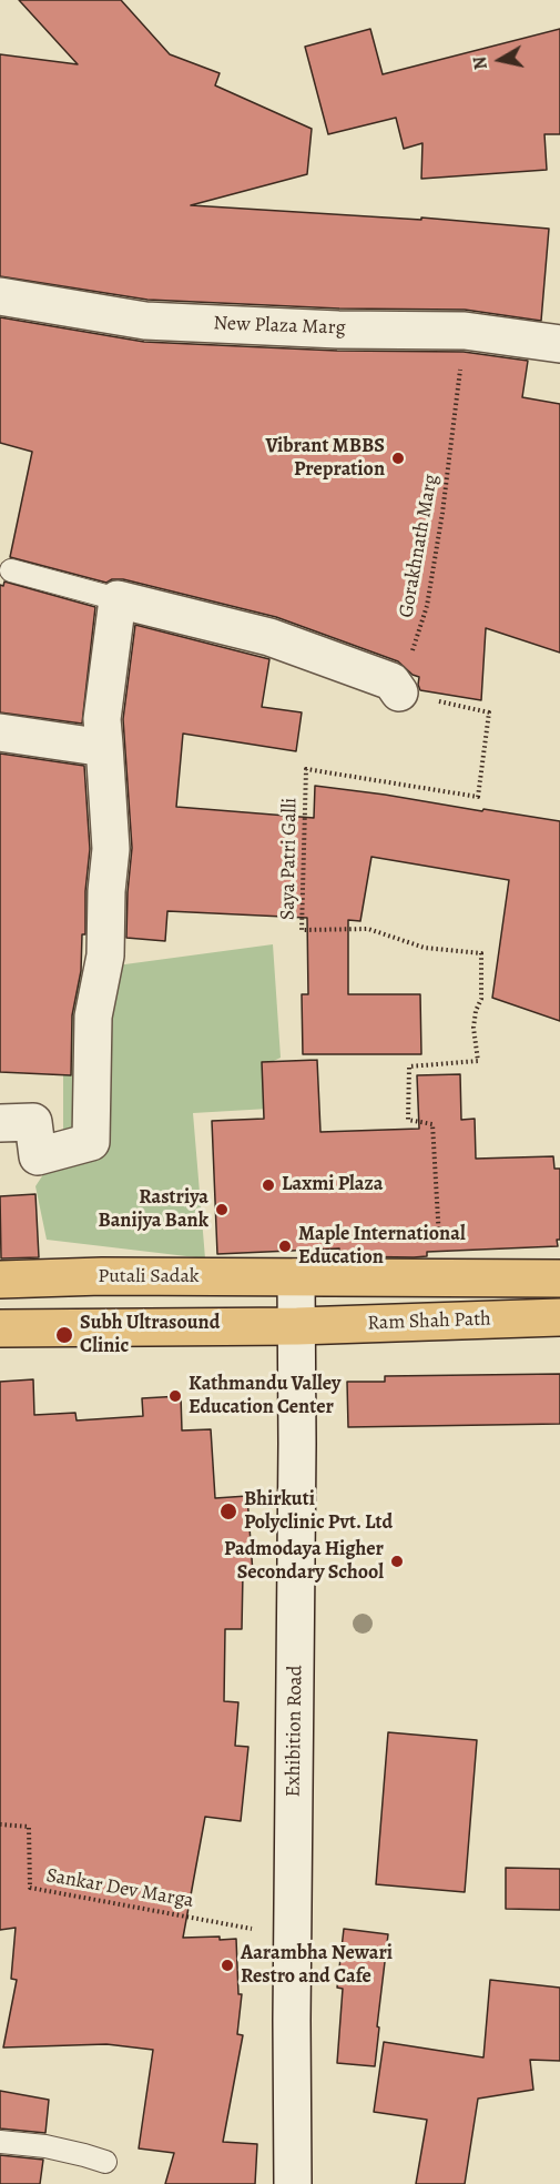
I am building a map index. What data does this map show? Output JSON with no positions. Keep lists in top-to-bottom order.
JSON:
{
  "streets": {
    "main road": ["Putali Sadak", "Ram Shah Path"],
    "street": ["New Plaza Marg", "Exhibition Road"],
    "path": ["Gorakhnath Marg", "Saya Patri Galli", "Sankar Dev Marga"]
  },
  "crossings": [
    ["New Plaza Marg", "Gorakhnath Marg"],
    ["Gorakhnath Marg", "Saya Patri Galli"],
    ["Putali Sadak", "Ram Shah Path"],
    ["Putali Sadak", "Exhibition Road"],
    ["Ram Shah Path", "Exhibition Road"],
    ["Exhibition Road", "Sankar Dev Marga"]
  ],
  "places": [
    "Vibrant MBBS Prepration",
    "Laxmi Plaza",
    "Rastriya Banijya Bank",
    "Maple International Education",
    "Subh Ultrasound Clinic",
    "Kathmandu Valley Education Center",
    "Bhirkuti Polyclinic Pvt. Ltd",
    "Padmodaya Higher Secondary School",
    "Aarambha Newari Restro and Cafe"
  ],
  "north": "left"
}
